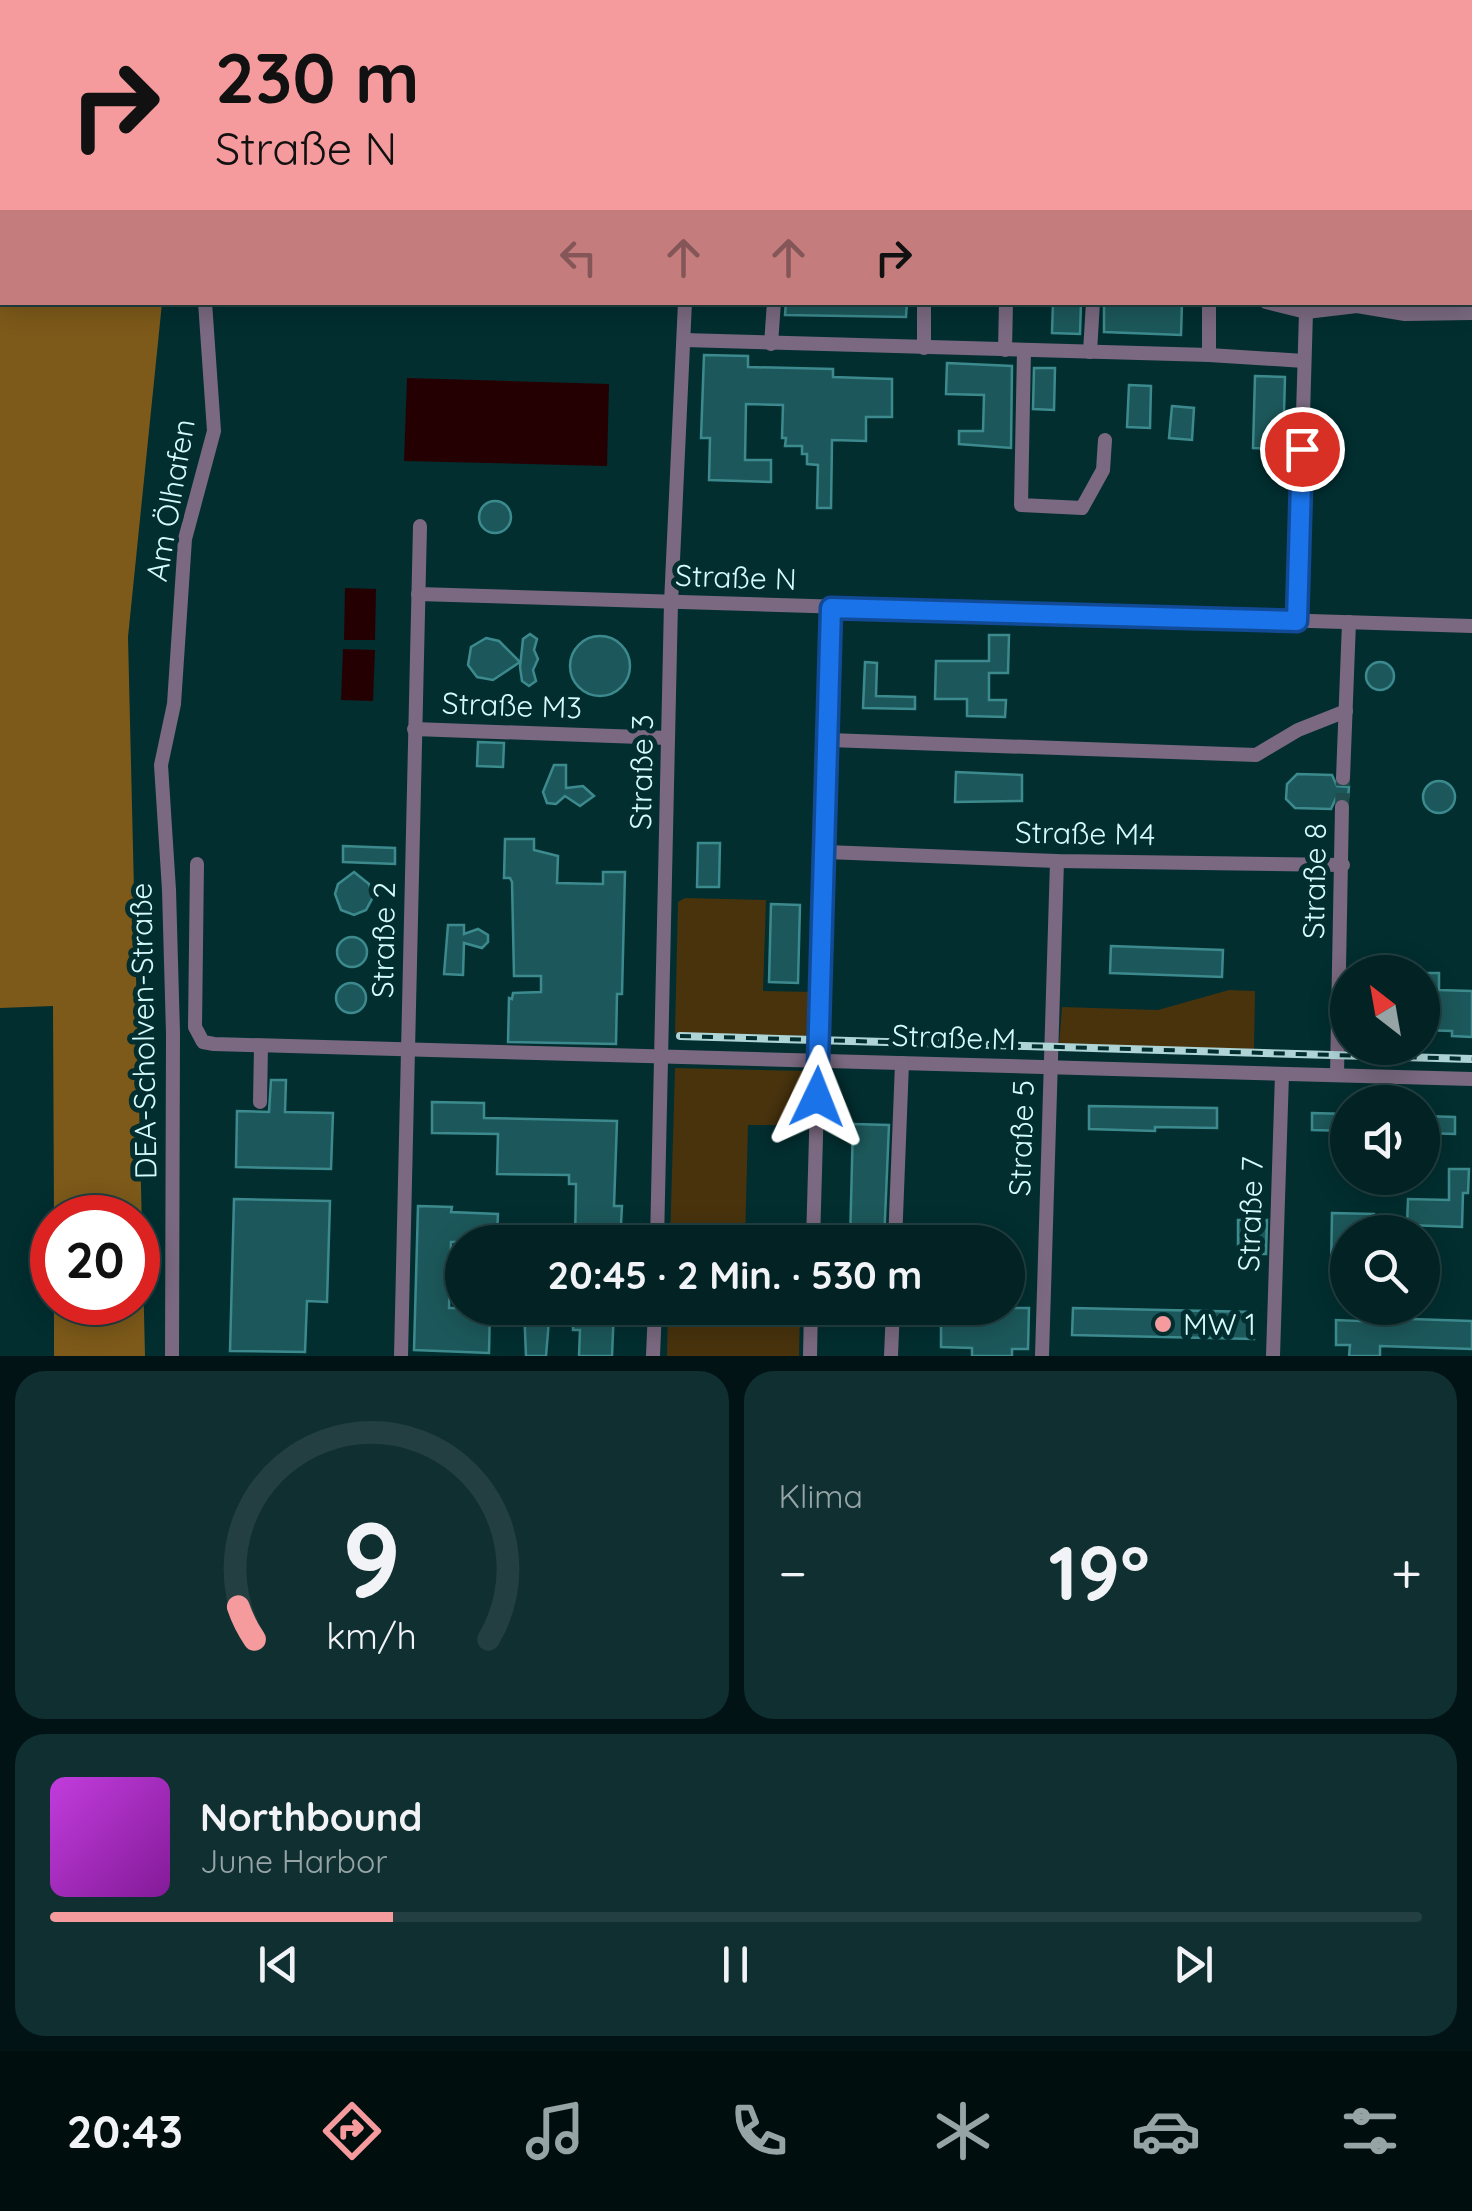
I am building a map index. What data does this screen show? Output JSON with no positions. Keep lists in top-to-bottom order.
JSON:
{
  "streets": {
    "street": [
      "Am Ölhafen",
      "Straße N",
      "Straße M3",
      "Straße 3",
      "Straße M4",
      "Straße 8",
      "Straße 2",
      "DEA-Scholven-Straße",
      "Straße M",
      "Straße 5",
      "Straße 7"
    ]
  },
  "crossings": [
    ["Am Ölhafen", "DEA-Scholven-Straße"],
    ["Straße N", "Straße 3"],
    ["Straße N", "Straße 2"],
    ["Straße M3", "Straße 3"],
    ["Straße M3", "Straße 2"],
    ["Straße 3", "Straße M"],
    ["Straße M4", "Straße 8"],
    ["Straße M4", "Straße 5"],
    ["Straße 8", "Straße M"],
    ["Straße 2", "Straße M"],
    ["Straße M", "Straße 5"],
    ["Straße M", "Straße 7"]
  ],
  "places": ["MW 1"],
  "north": "top left",
  "page": {
    "turn": ["230 m", "Straße N"],
    "limit": "20",
    "trip": "20:45 · 2 Min. · 530 m",
    "tile": "Klima",
    "heat": ["−", "19°", "+"],
    "song": ["Northbound", "June Harbor"],
    "tabs": "20:43",
    "gauge": ["9", "km/h"]
  }
}
